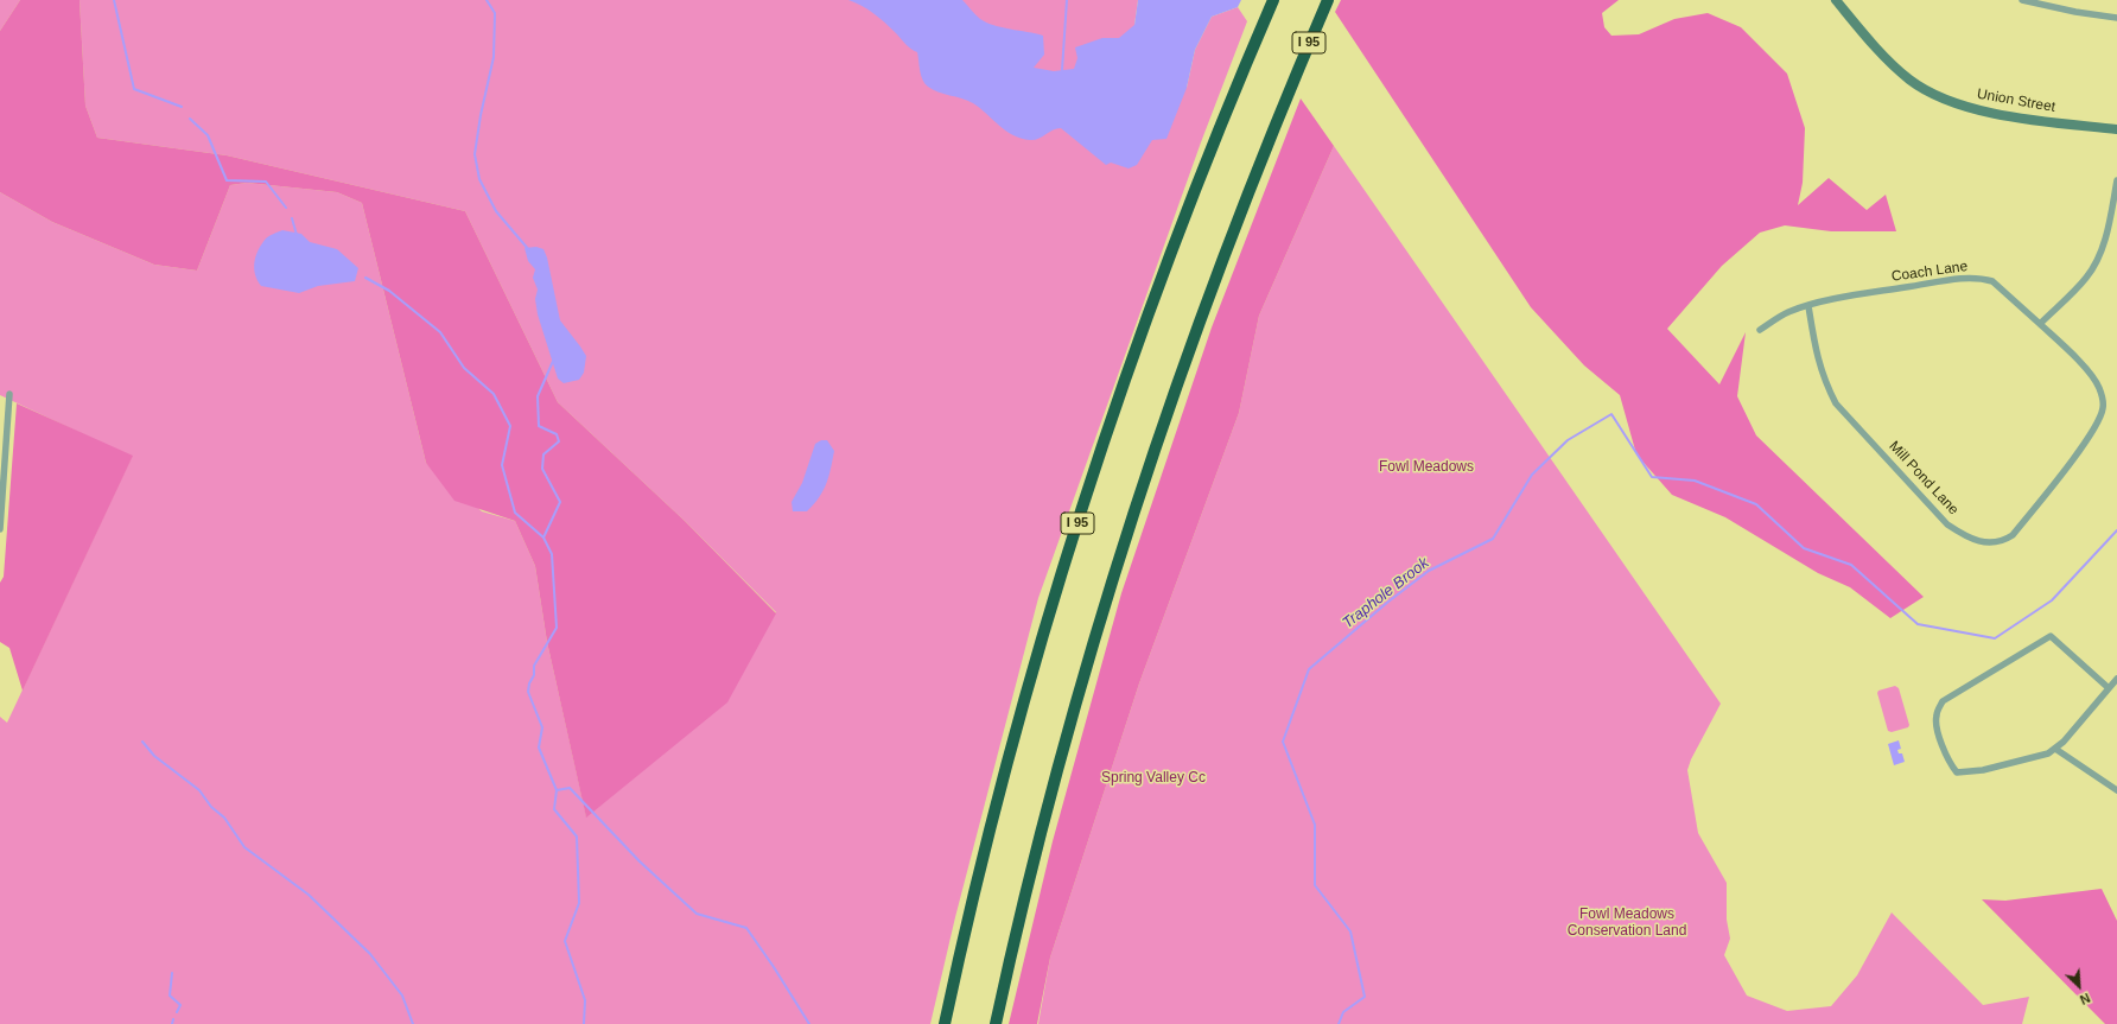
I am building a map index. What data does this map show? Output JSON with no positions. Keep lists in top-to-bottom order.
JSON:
{
  "streets": {
    "highway": ["I 95"],
    "main road": ["Union Street"],
    "street": ["Coach Lane", "Mill Pond Lane"]
  },
  "crossings": [
    ["Coach Lane", "Mill Pond Lane"]
  ],
  "water": ["Traphole Brook"],
  "parks": ["Fowl Meadows", "Spring Valley Cc", "Fowl Meadows Conservation Land"],
  "north": "bottom right"
}
